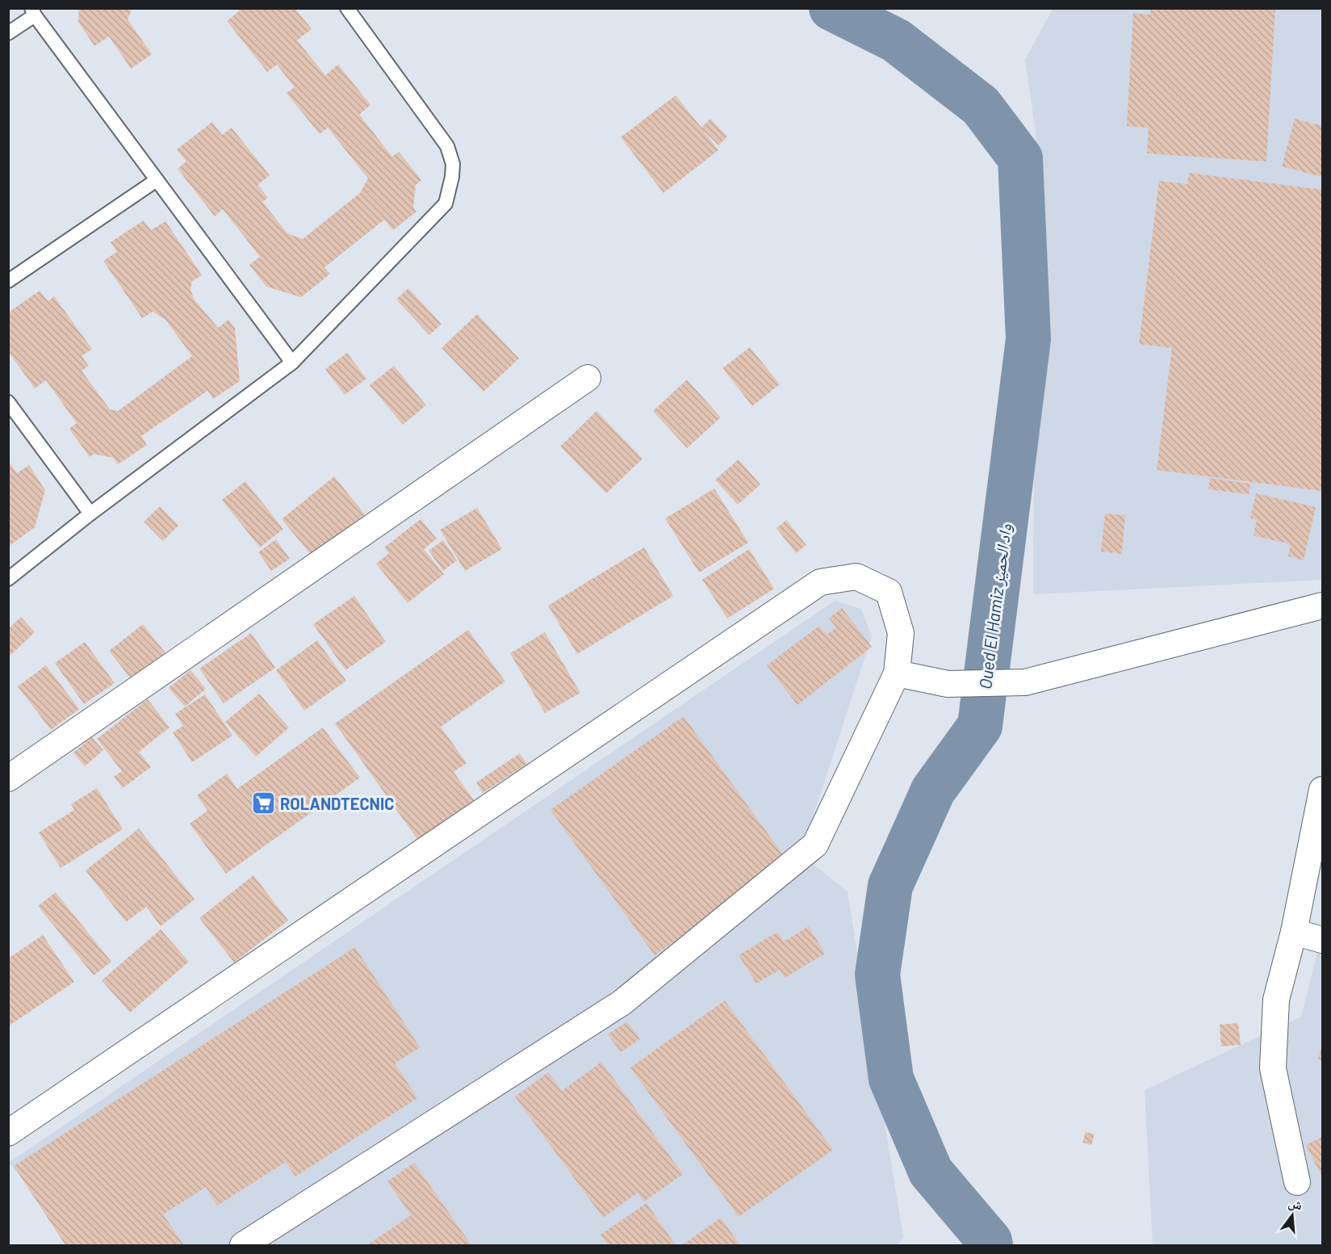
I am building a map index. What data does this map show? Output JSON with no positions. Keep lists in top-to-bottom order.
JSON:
{
  "water": ["Oued El Hamiz واد الحميز"],
  "places": {
    "supermarket": ["ROLANDTECNIC"]
  },
  "north": "top"
}
